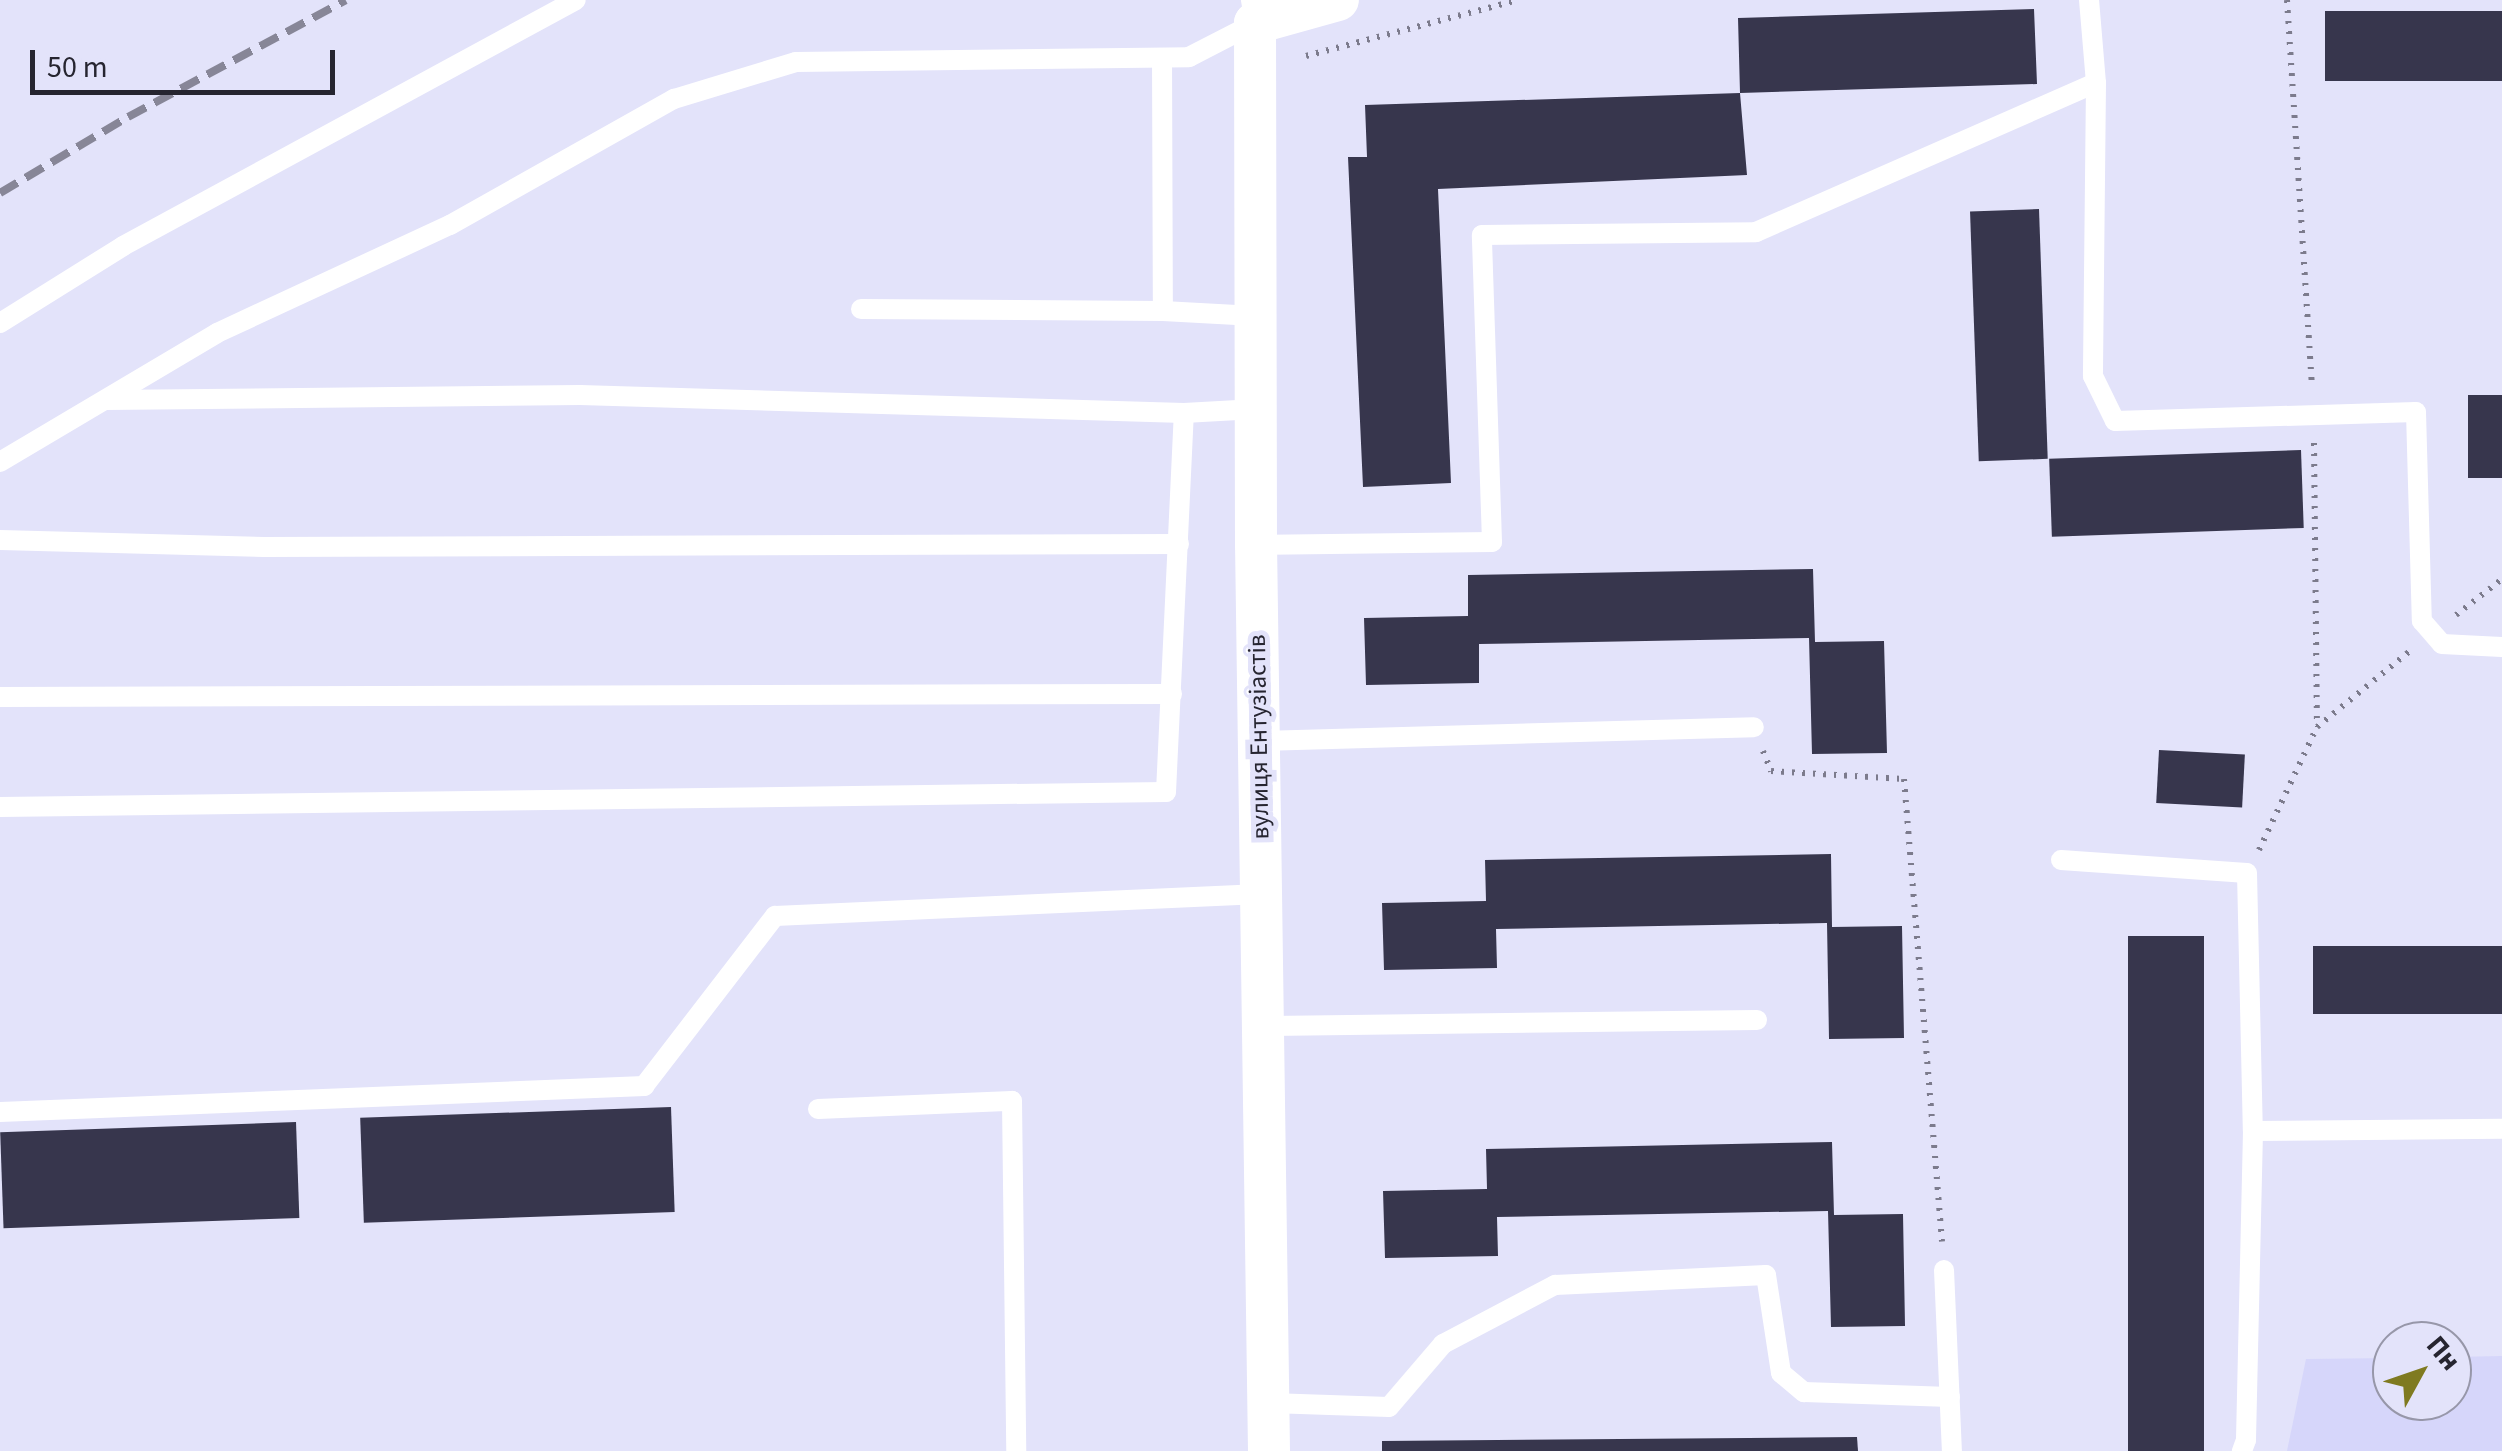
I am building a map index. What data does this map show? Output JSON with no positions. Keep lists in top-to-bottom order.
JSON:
{
  "streets": {
    "street": ["вулиця Ентузіастів"]
  },
  "scale_bar": "50 m",
  "north": "top right"
}
